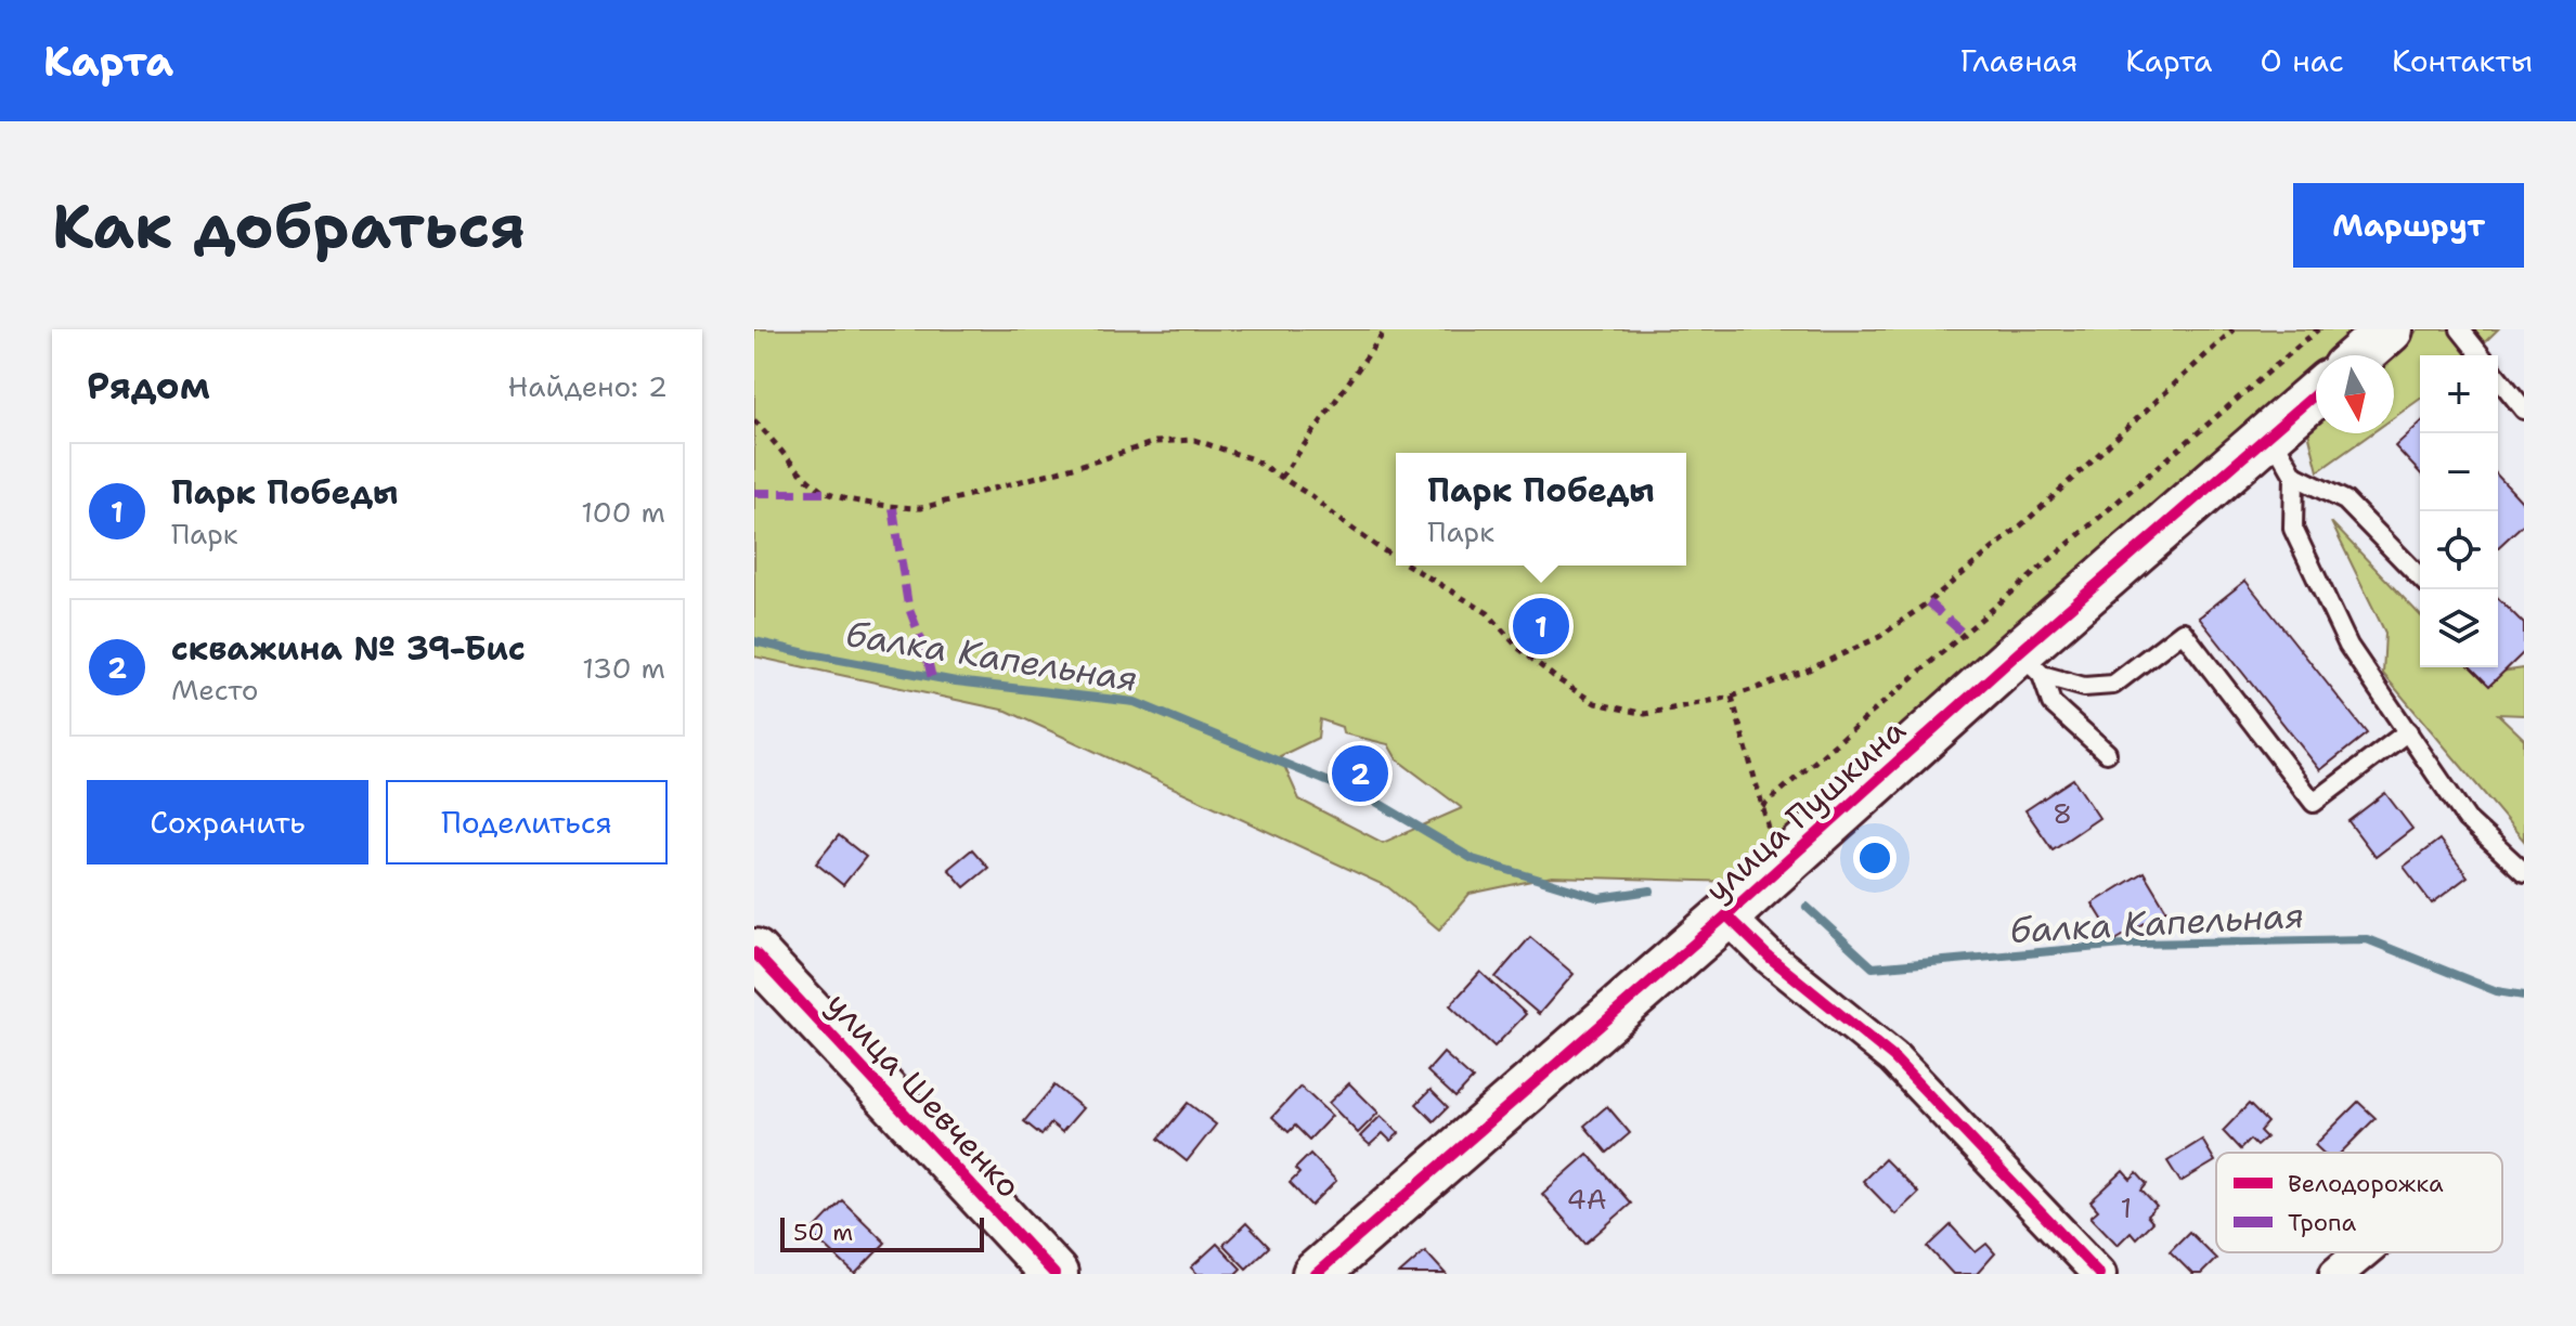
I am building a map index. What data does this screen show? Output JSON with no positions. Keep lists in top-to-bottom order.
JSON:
{
  "streets": {
    "street": ["улица Пушкина", "улица Шевченко"]
  },
  "water": ["балка Капельная"],
  "house_numbers": ["8", "4А", "1"],
  "legend": ["Велодорожка", "Тропа"],
  "scale_bar": "50 m",
  "north": "bottom",
  "page": {
    "header": "Карта",
    "nav": [
      "Главная",
      "Карта",
      "О нас",
      "Контакты"
    ],
    "buttons": [
      "Маршрут",
      ["Сохранить", "Поделиться"]
    ],
    "title": "Как добраться",
    "heading": ["Рядом", "Найдено: 2"],
    "map_buttons": ["+", "−"],
    "list": [
      {
        "mark": "1",
        "name": "Парк Победы",
        "note": "Парк",
        "value": "100 m"
      },
      {
        "mark": "2",
        "name": "скважина № 39-Бис",
        "note": "Место",
        "value": "130 m"
      }
    ],
    "popup": ["Парк Победы", "Парк"],
    "pins": ["1", "2"],
    "scale": "50 m"
  }
}
